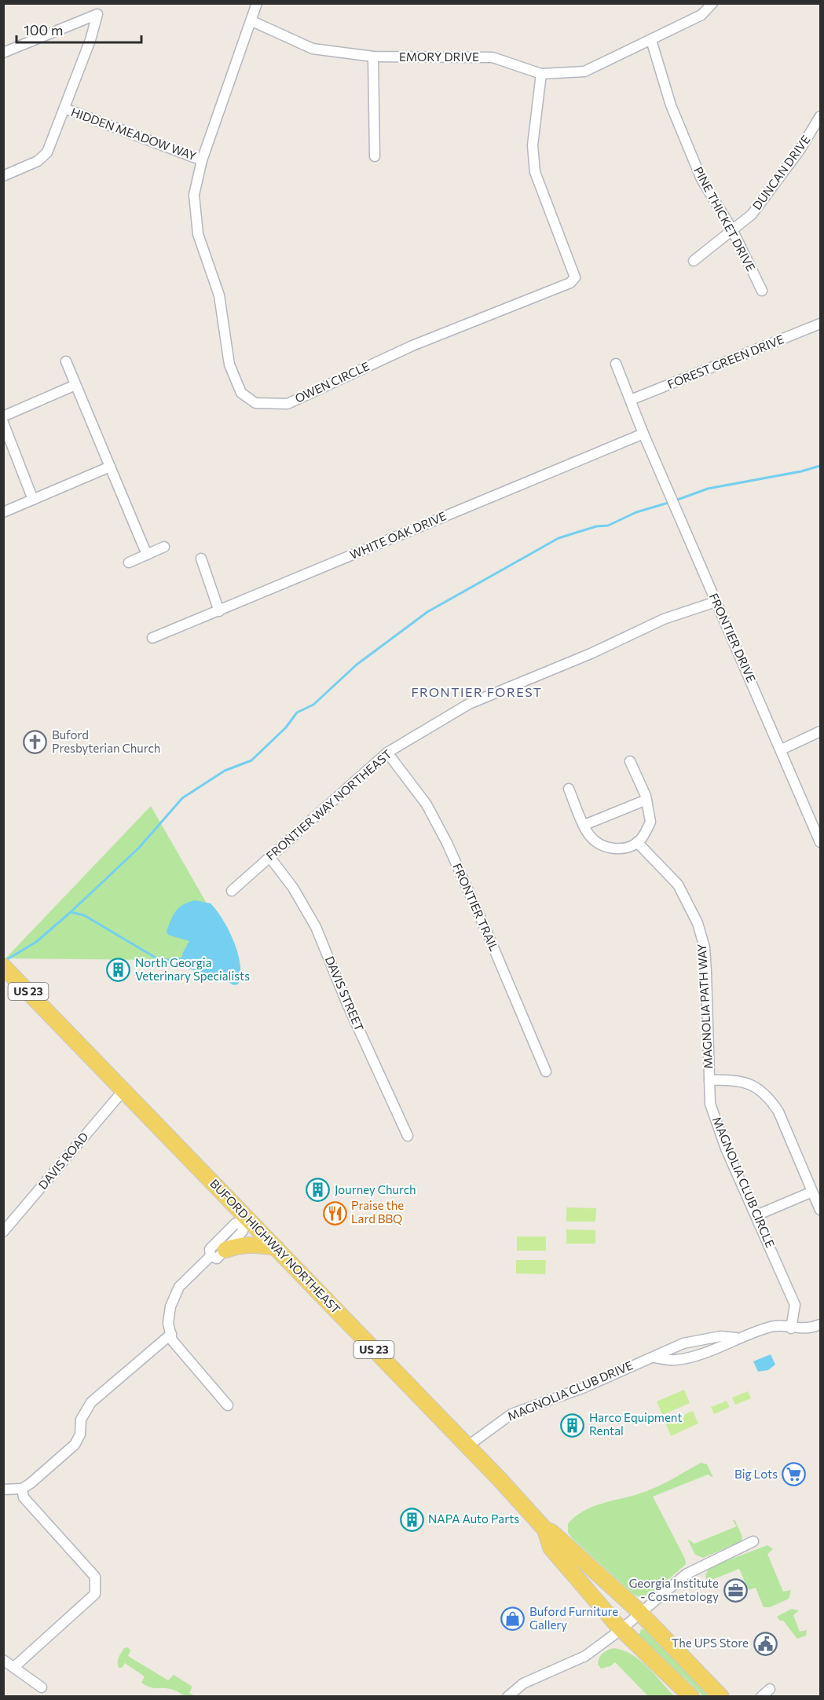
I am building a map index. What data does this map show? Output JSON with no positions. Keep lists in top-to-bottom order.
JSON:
{
  "streets": {
    "main road": ["US 23", "BUFORD HIGHWAY NORTHEAST"],
    "street": [
      "EMORY DRIVE",
      "HIDDEN MEADOW WAY",
      "DUNCAN DRIVE",
      "PINE THICKET DRIVE",
      "FOREST GREEN DRIVE",
      "OWEN CIRCLE",
      "WHITE OAK DRIVE",
      "FRONTIER DRIVE",
      "FRONTIER WAY NORTHEAST",
      "FRONTIER TRAIL",
      "DAVIS STREET",
      "MAGNOLIA PATH WAY",
      "DAVIS ROAD",
      "MAGNOLIA CLUB CIRCLE",
      "MAGNOLIA CLUB DRIVE"
    ]
  },
  "crossings": [
    ["EMORY DRIVE", "PINE THICKET DRIVE"],
    ["EMORY DRIVE", "OWEN CIRCLE"],
    ["HIDDEN MEADOW WAY", "OWEN CIRCLE"],
    ["DUNCAN DRIVE", "PINE THICKET DRIVE"],
    ["FOREST GREEN DRIVE", "FRONTIER DRIVE"],
    ["WHITE OAK DRIVE", "FRONTIER DRIVE"],
    ["FRONTIER DRIVE", "FRONTIER WAY NORTHEAST"],
    ["FRONTIER WAY NORTHEAST", "FRONTIER TRAIL"],
    ["FRONTIER WAY NORTHEAST", "DAVIS STREET"],
    ["US 23", "BUFORD HIGHWAY NORTHEAST"],
    ["MAGNOLIA PATH WAY", "MAGNOLIA CLUB CIRCLE"],
    ["DAVIS ROAD", "BUFORD HIGHWAY NORTHEAST"],
    ["MAGNOLIA CLUB CIRCLE", "MAGNOLIA CLUB DRIVE"],
    ["BUFORD HIGHWAY NORTHEAST", "MAGNOLIA CLUB DRIVE"]
  ],
  "districts": ["FRONTIER FOREST"],
  "places": {
    "church": ["Buford Presbyterian Church"],
    "building": [
      "North Georgia Veterinary Specialists",
      "Journey Church",
      "Harco Equipment Rental",
      "NAPA Auto Parts"
    ],
    "restaurant": ["Praise the Lard BBQ"],
    "supermarket": ["Big Lots"],
    "office": ["Georgia Institute - Cosmetology"],
    "shop": ["Buford Furniture Gallery"],
    "public building": ["The UPS Store"]
  },
  "scale_bar": "100 m"
}
